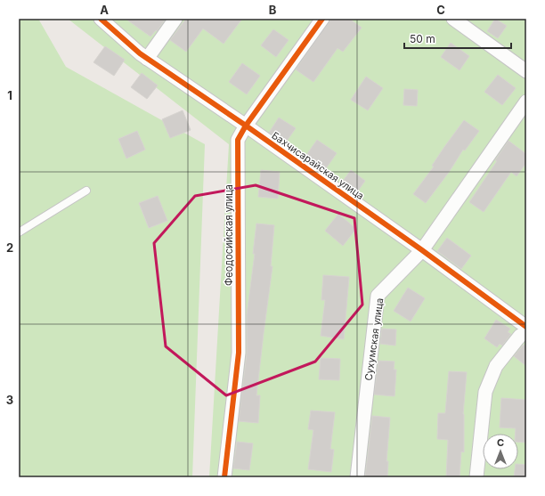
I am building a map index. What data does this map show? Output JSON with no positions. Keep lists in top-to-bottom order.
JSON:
{
  "streets": {
    "street": ["Бахчисарайская улица", "Феодосийская улица", "Сухумская улица"]
  },
  "crossings": [
    ["Бахчисарайская улица", "Феодосийская улица"],
    ["Бахчисарайская улица", "Сухумская улица"]
  ],
  "scale_bar": "50 m",
  "north": "top",
  "grid": {
    "columns": ["A", "B", "C"],
    "rows": ["1", "2", "3"]
  }
}
